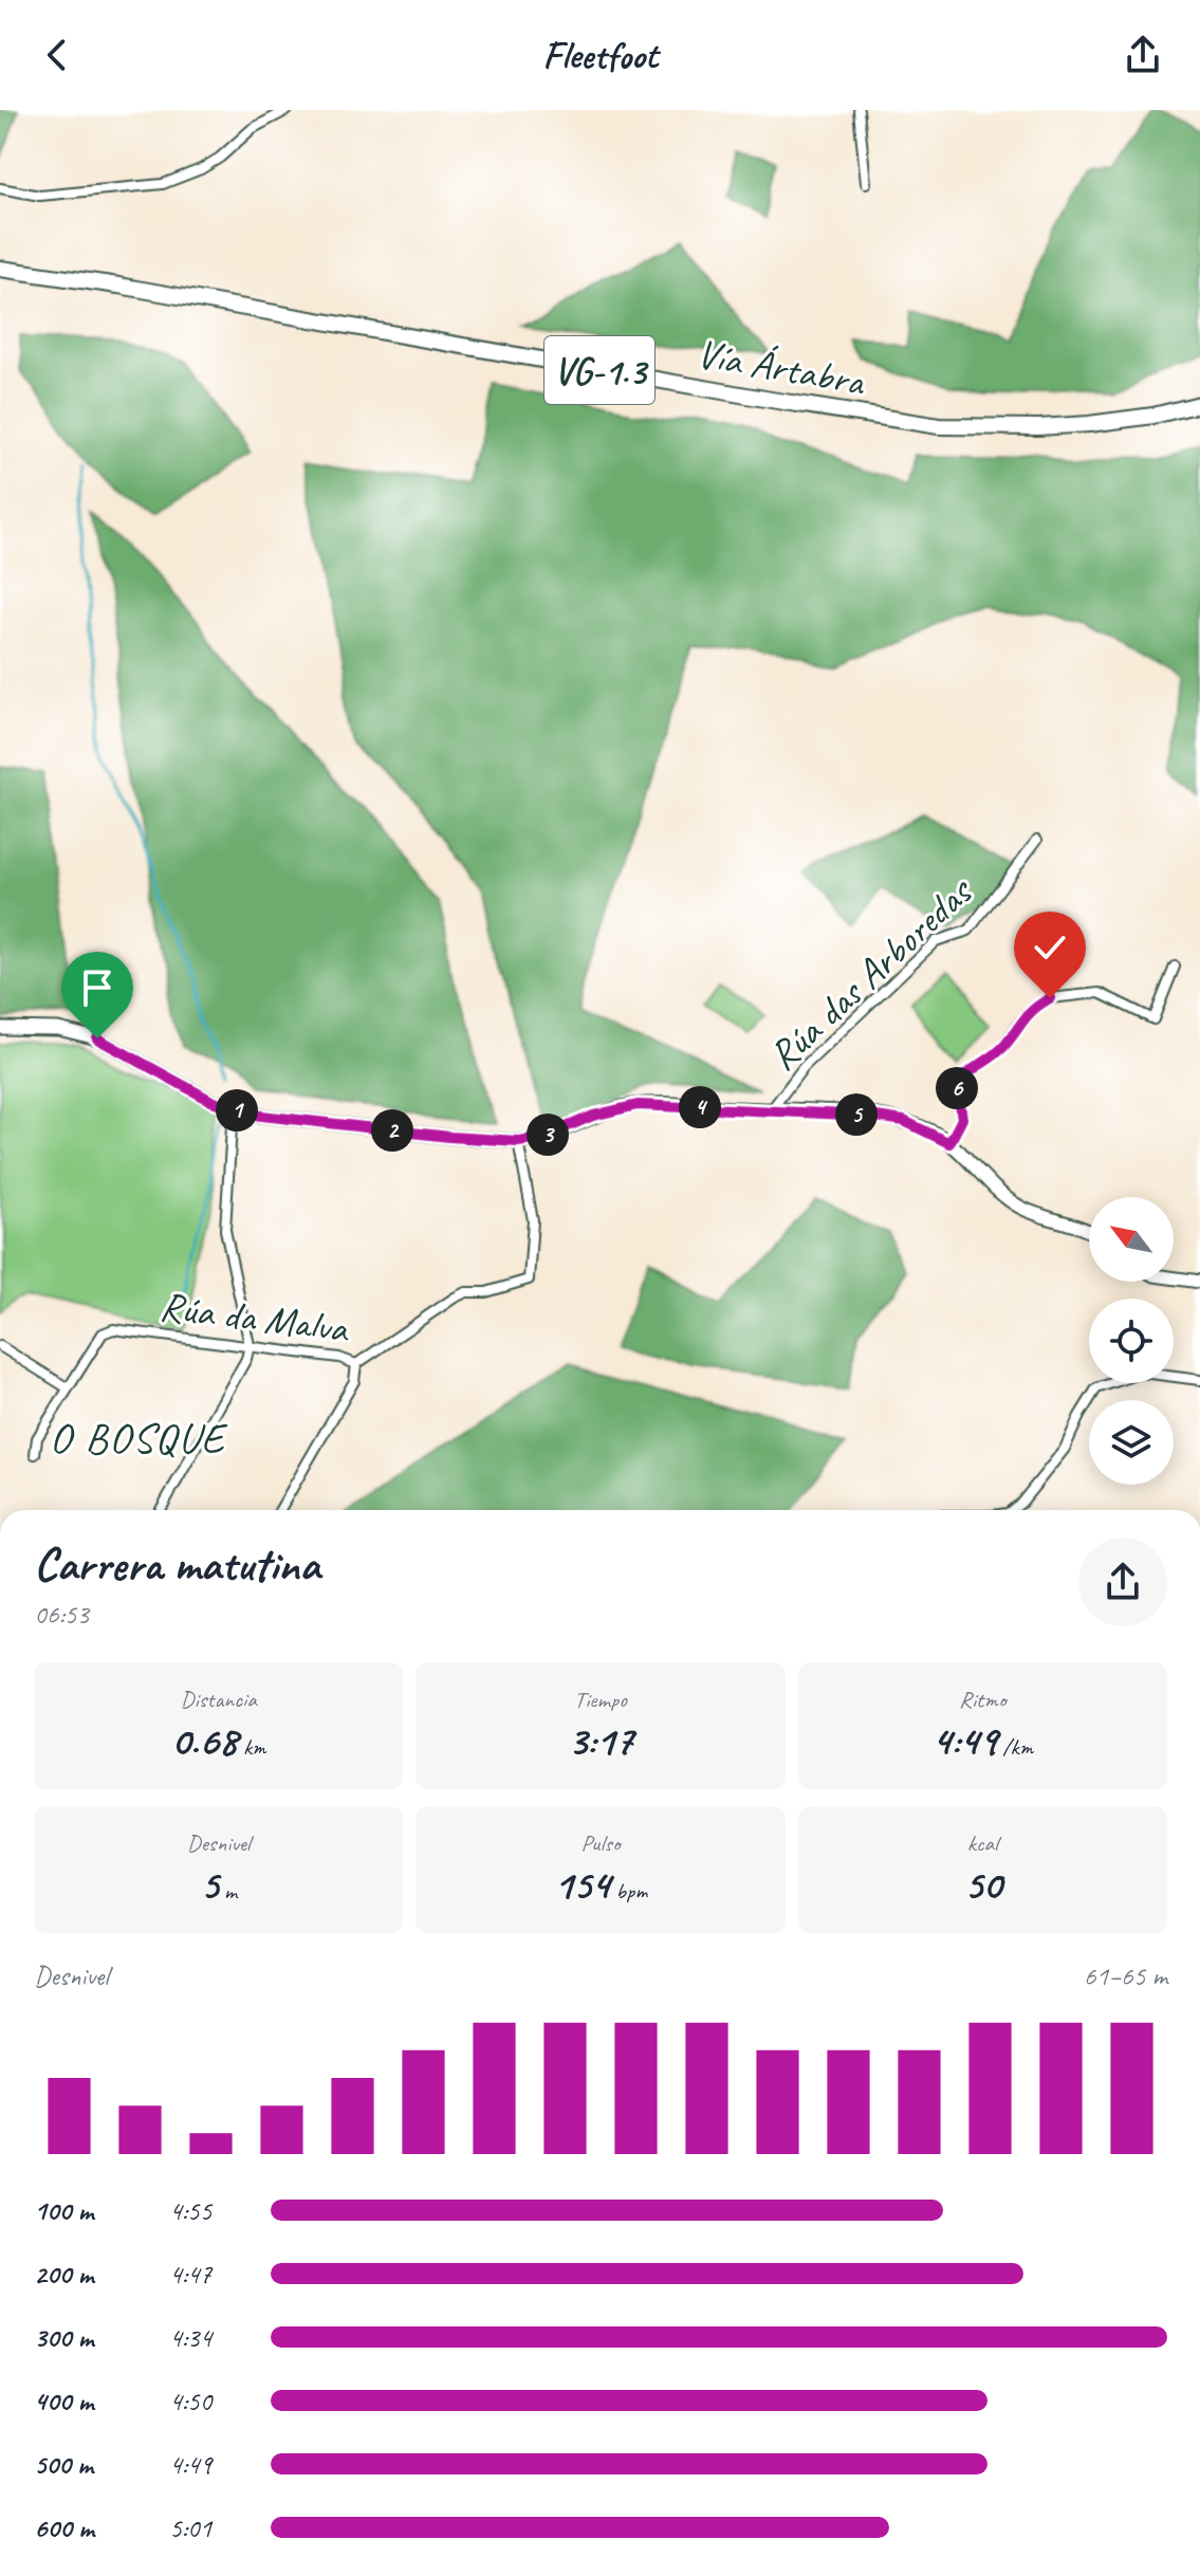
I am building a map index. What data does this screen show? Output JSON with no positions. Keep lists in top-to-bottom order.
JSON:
{
  "streets": {
    "highway": ["Vía Ártabra", "VG-1.3"],
    "street": ["Rúa das Arboredas", "Rúa da Malva"]
  },
  "districts": ["O BOSQUE"],
  "north": "top left",
  "page": {
    "header": "Fleetfoot",
    "pins": [
      "6",
      "4",
      "1",
      "5",
      "2",
      "3"
    ],
    "heading": ["Carrera matutina", "06:53"],
    "stats": [
      ["Distancia", "0.68 km"],
      ["Tiempo", "3:17"],
      ["Ritmo", "4:49 /km"],
      ["Desnivel", "5 m"],
      ["Pulso", "154 bpm"],
      ["kcal", "50"]
    ],
    "chart": ["Desnivel", "61–65 m"],
    "list": [
      {
        "name": "100 m",
        "note": "4:55"
      },
      {
        "name": "200 m",
        "note": "4:47"
      },
      {
        "name": "300 m",
        "note": "4:34"
      },
      {
        "name": "400 m",
        "note": "4:50"
      },
      {
        "name": "500 m",
        "note": "4:49"
      },
      {
        "name": "600 m",
        "note": "5:01"
      }
    ]
  }
}
